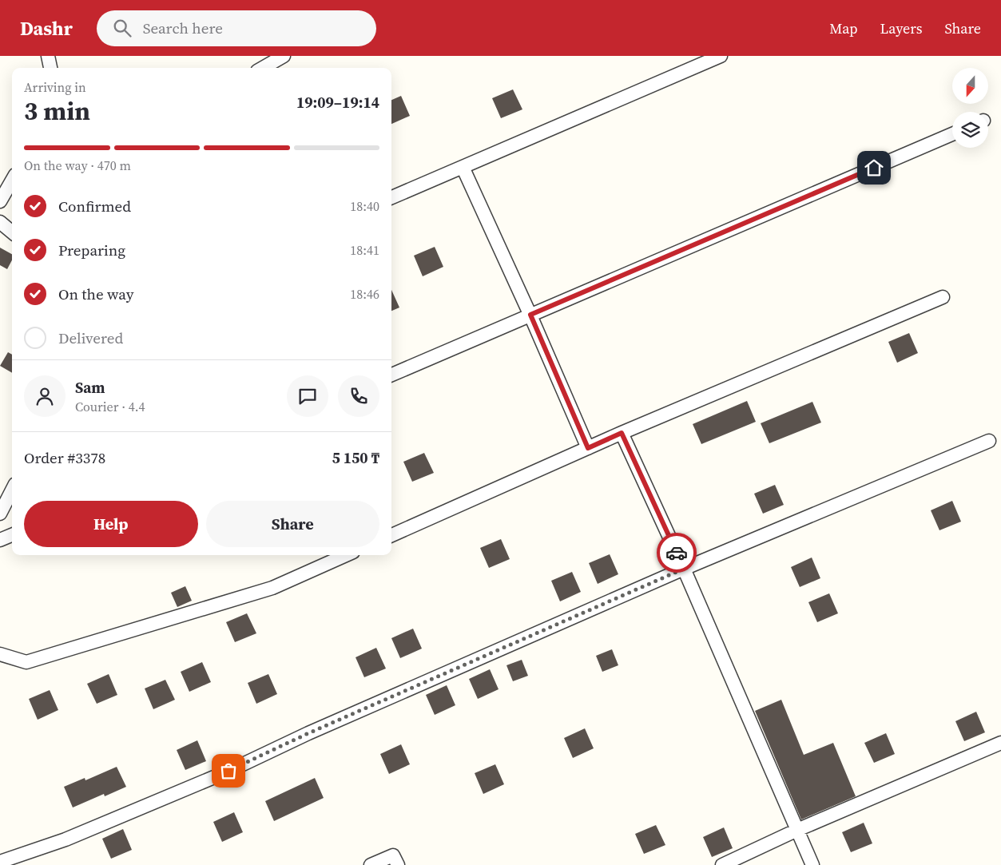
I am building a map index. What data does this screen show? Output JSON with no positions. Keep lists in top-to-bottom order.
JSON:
{
  "north": "bottom",
  "page": {
    "header": "Dashr",
    "search": "Search here",
    "nav": ["Map", "Layers", "Share"],
    "heading": ["3 min", "Arriving in", "19:09–19:14"],
    "panel": [
      "Sam",
      "Courier · 4.4",
      "Order #3378",
      "5 150 ₸"
    ],
    "bar": "On the way · 470 m",
    "list": [
      ["Confirmed", "18:40"],
      ["Preparing", "18:41"],
      ["On the way", "18:46"],
      "Delivered"
    ],
    "buttons": ["Help", "Share"]
  }
}
